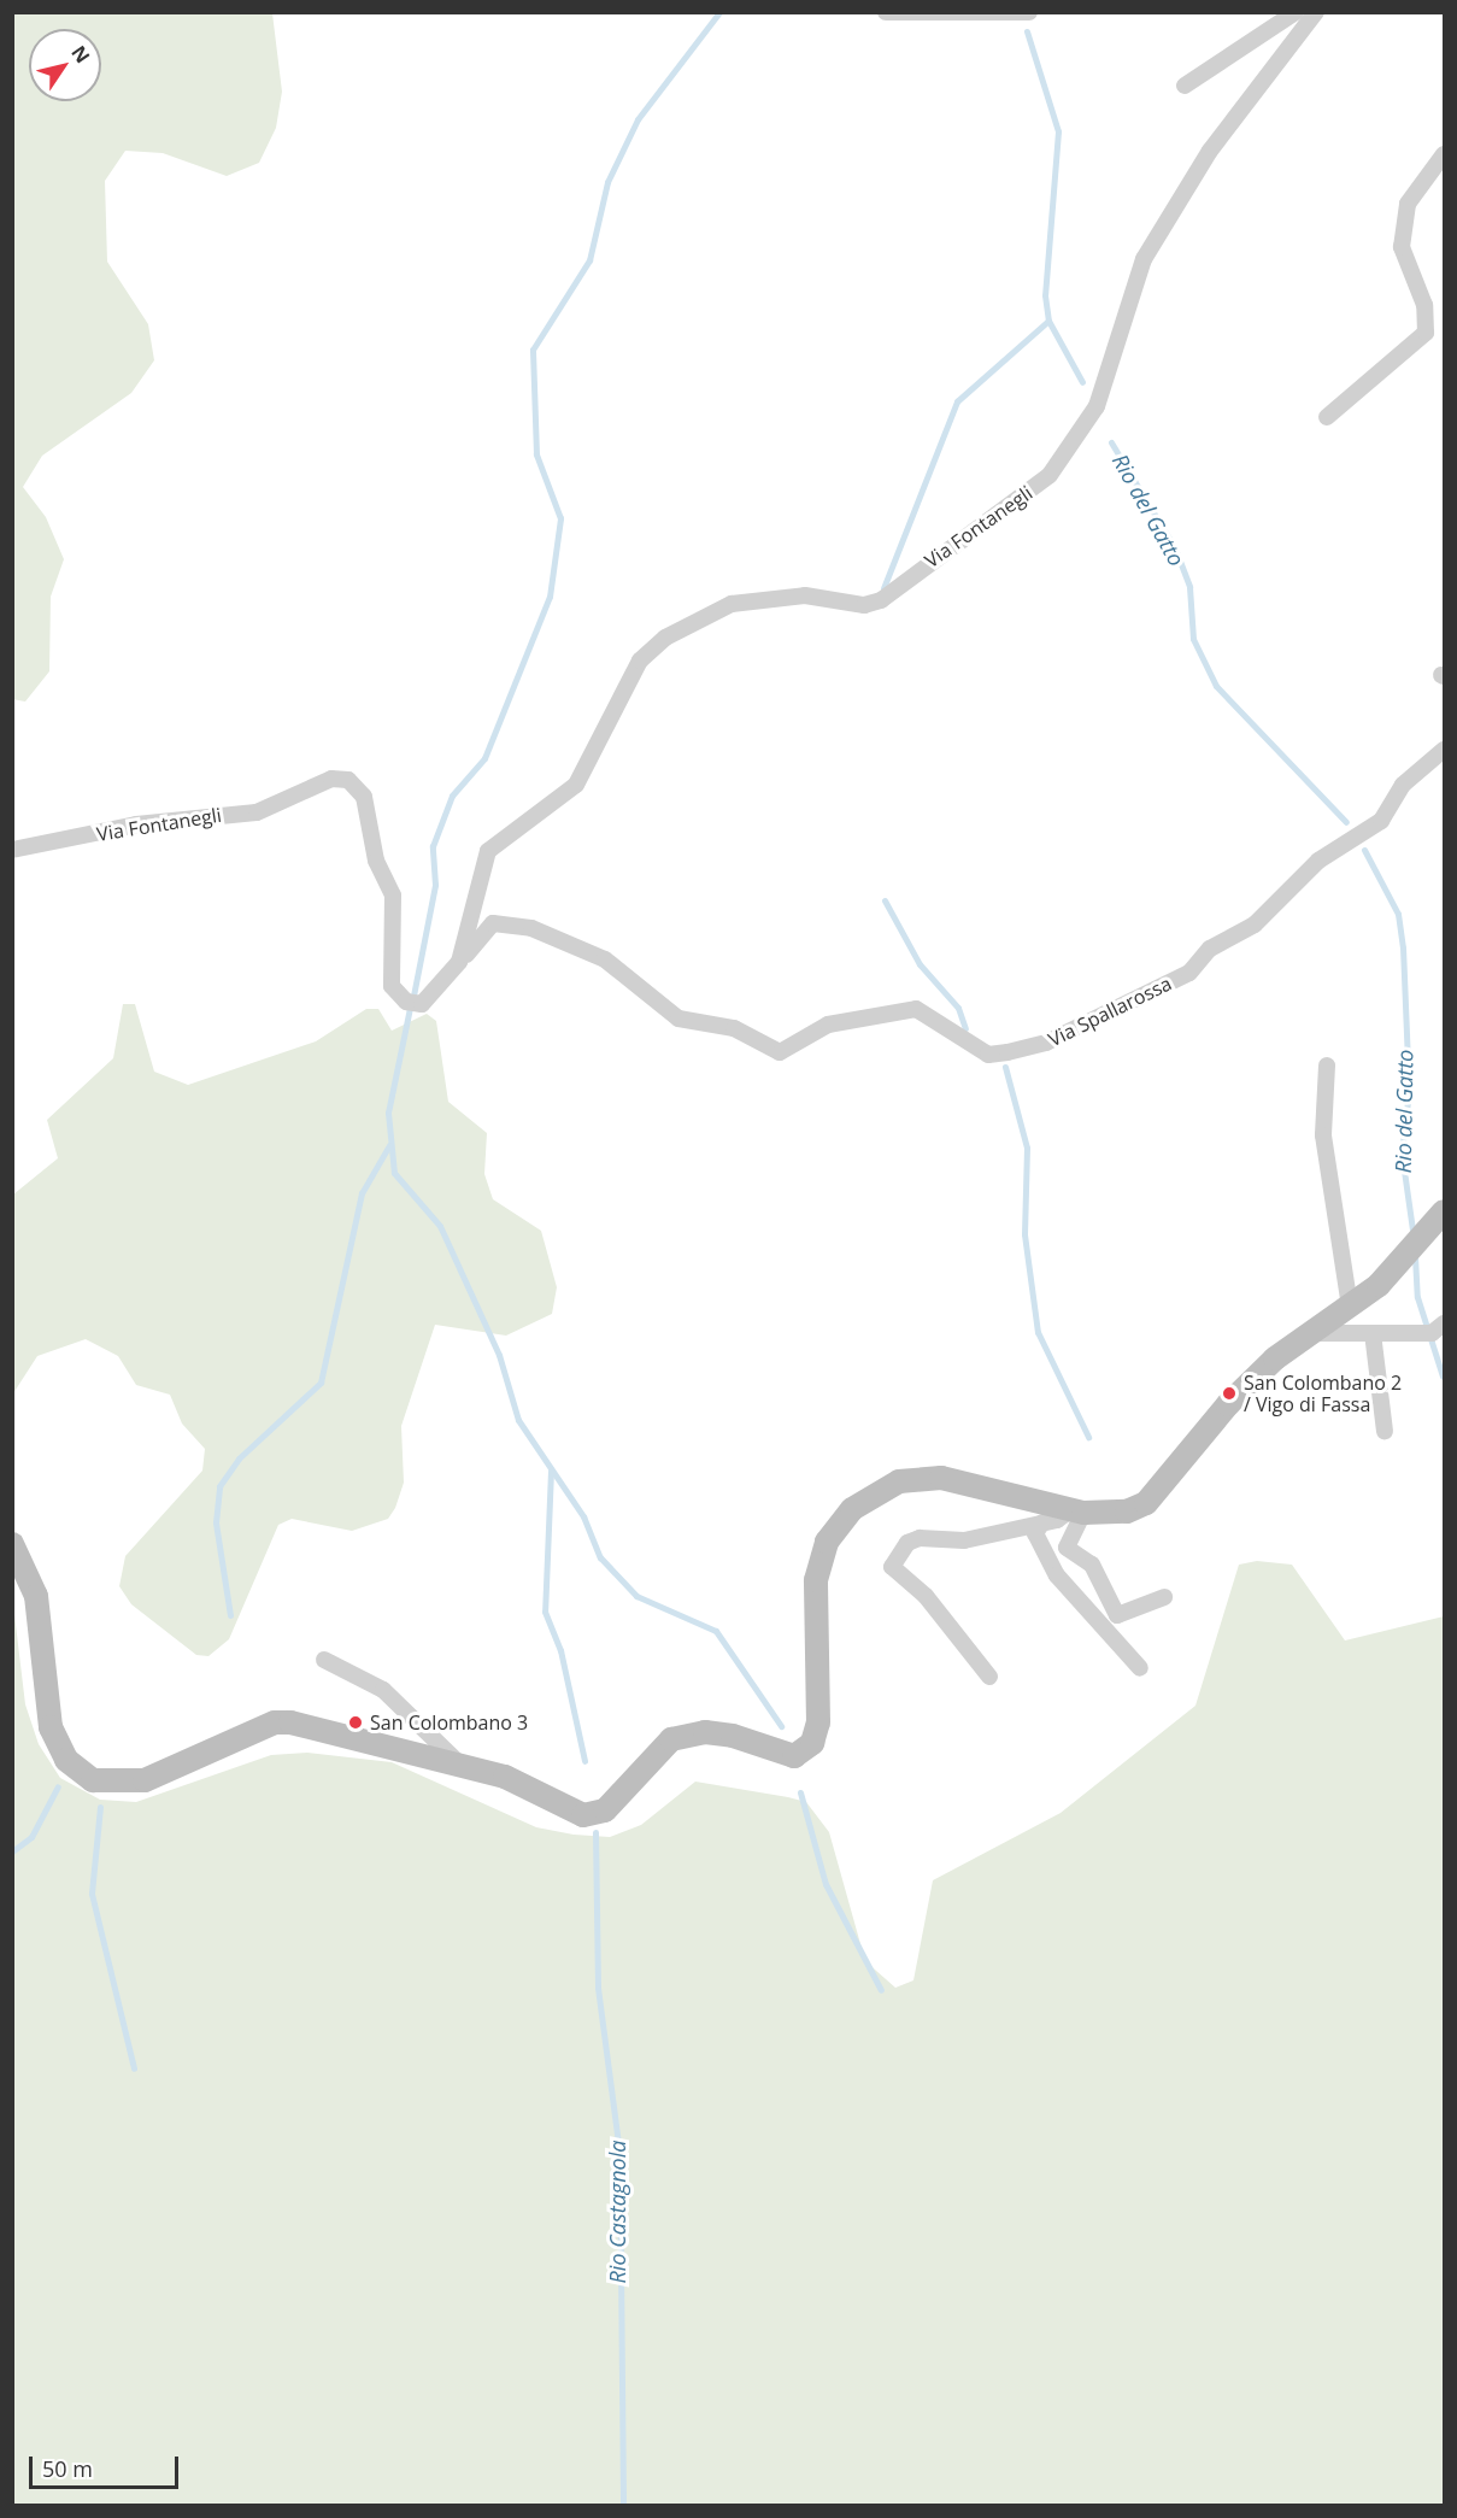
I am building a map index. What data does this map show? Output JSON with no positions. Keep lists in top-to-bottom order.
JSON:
{
  "streets": {
    "street": ["Via Fontanegli", "Via Spallarossa"]
  },
  "crossings": [
    ["Via Fontanegli", "Via Spallarossa"]
  ],
  "water": ["Rio del Gatto", "Rio Castagnola"],
  "places": ["San Colombano 2 / Vigo di Fassa", "San Colombano 3"],
  "scale_bar": "50 m",
  "north": "top right"
}
